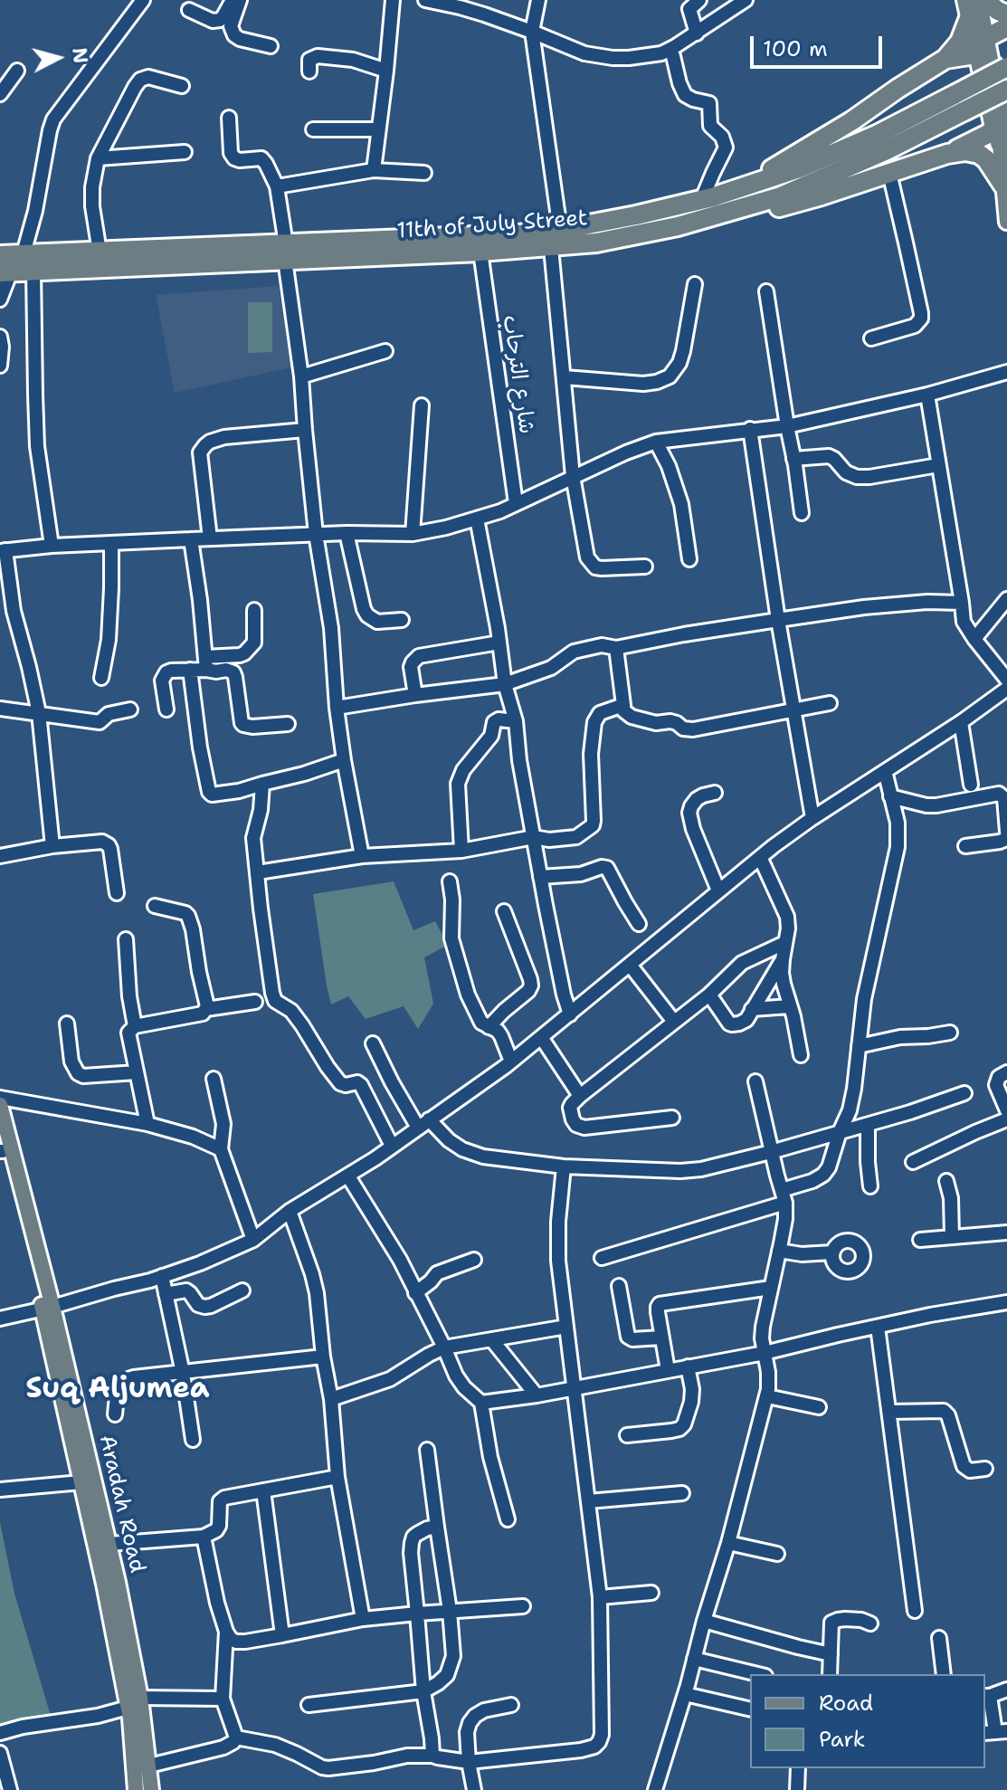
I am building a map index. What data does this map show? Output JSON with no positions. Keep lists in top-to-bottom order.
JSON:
{
  "streets": {
    "highway": ["11th of July Street"],
    "main road": ["Aradah Road"],
    "street": ["شارع الترحاب"]
  },
  "crossings": [
    ["11th of July Street", "شارع الترحاب"]
  ],
  "districts": ["Suq Aljumea"],
  "legend": ["Road", "Park"],
  "scale_bar": "100 m",
  "north": "right"
}
